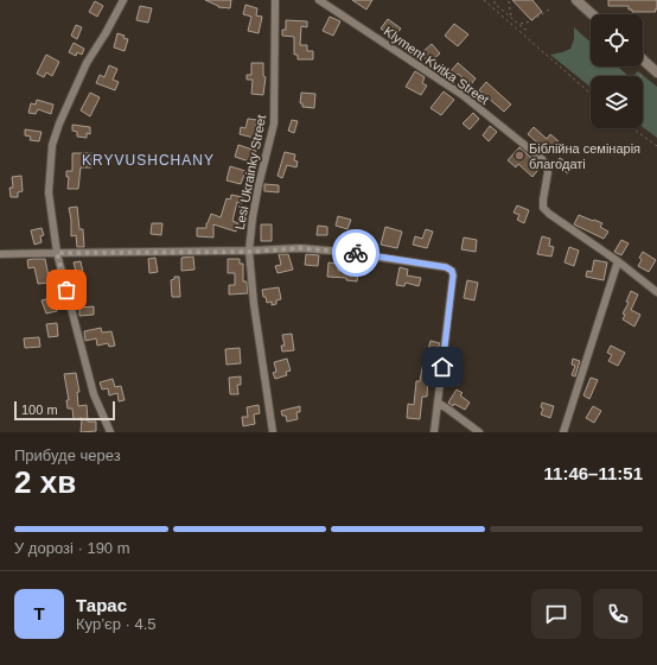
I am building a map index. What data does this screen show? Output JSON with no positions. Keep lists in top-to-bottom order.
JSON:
{
  "streets": {
    "street": ["Klyment Kvitka Street", "Lesi Ukrainky Street"]
  },
  "districts": ["KRYVUSHCHANY"],
  "places": ["Біблійна семінарія благодаті"],
  "scale_bar": "100 m",
  "page": {
    "scale": "100 m",
    "heading": ["2 хв", "Прибуде через", "11:46–11:51"],
    "panel": ["Тарас", "Кур’єр · 4.5"],
    "bar": "У дорозі · 190 m",
    "round": "Т"
  }
}
